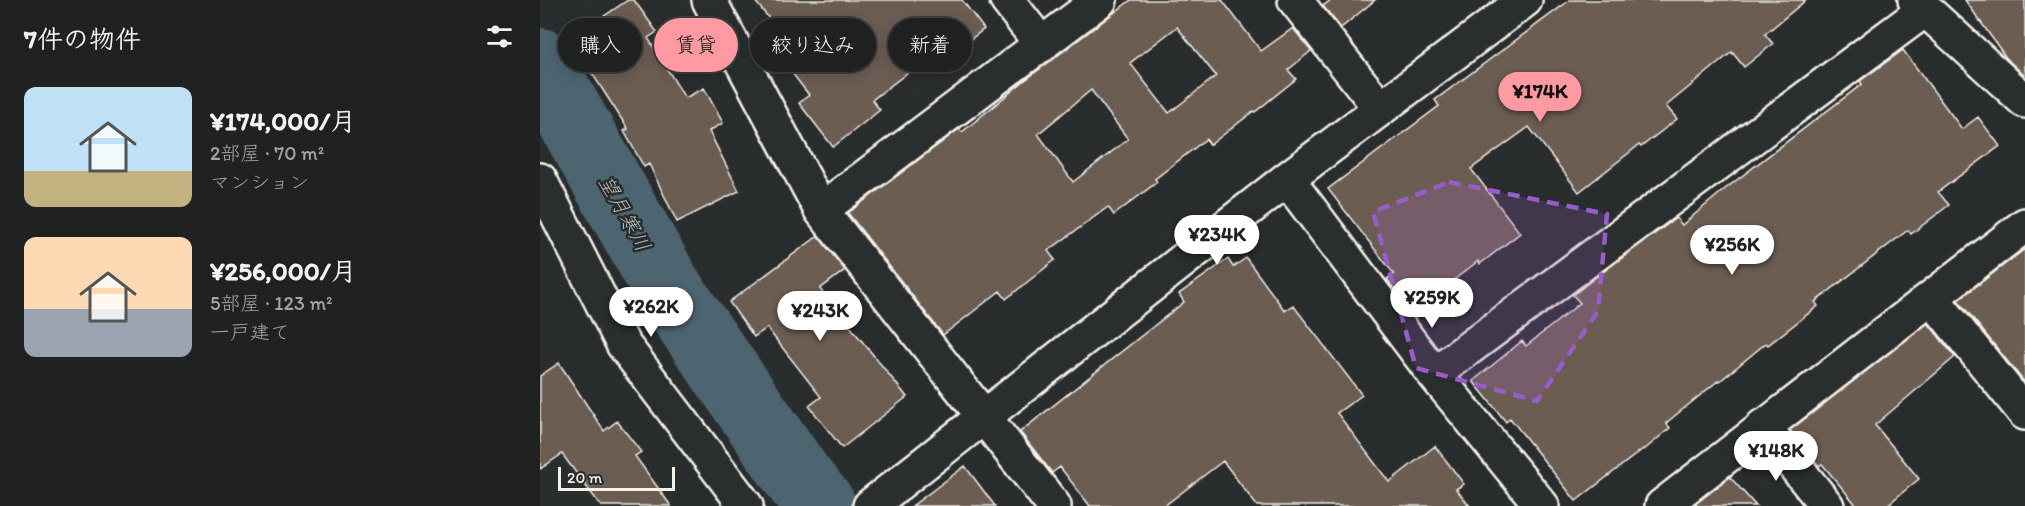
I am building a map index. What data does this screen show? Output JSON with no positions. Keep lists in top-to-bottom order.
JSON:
{
  "water": ["望月寒川"],
  "scale_bar": "20 m",
  "page": {
    "heading": "7件の物件",
    "chip": [
      "購入",
      "賃貸",
      "絞り込み",
      "新着"
    ],
    "list": [
      {
        "name": "¥174,000/月",
        "note": "2部屋 · 70 m² · マンション"
      },
      {
        "name": "¥256,000/月",
        "note": "5部屋 · 123 m² · 一戸建て"
      }
    ],
    "price": [
      "¥174K",
      "¥234K",
      "¥256K",
      "¥259K",
      "¥262K",
      "¥243K",
      "¥148K"
    ],
    "scale": "20 m"
  }
}
